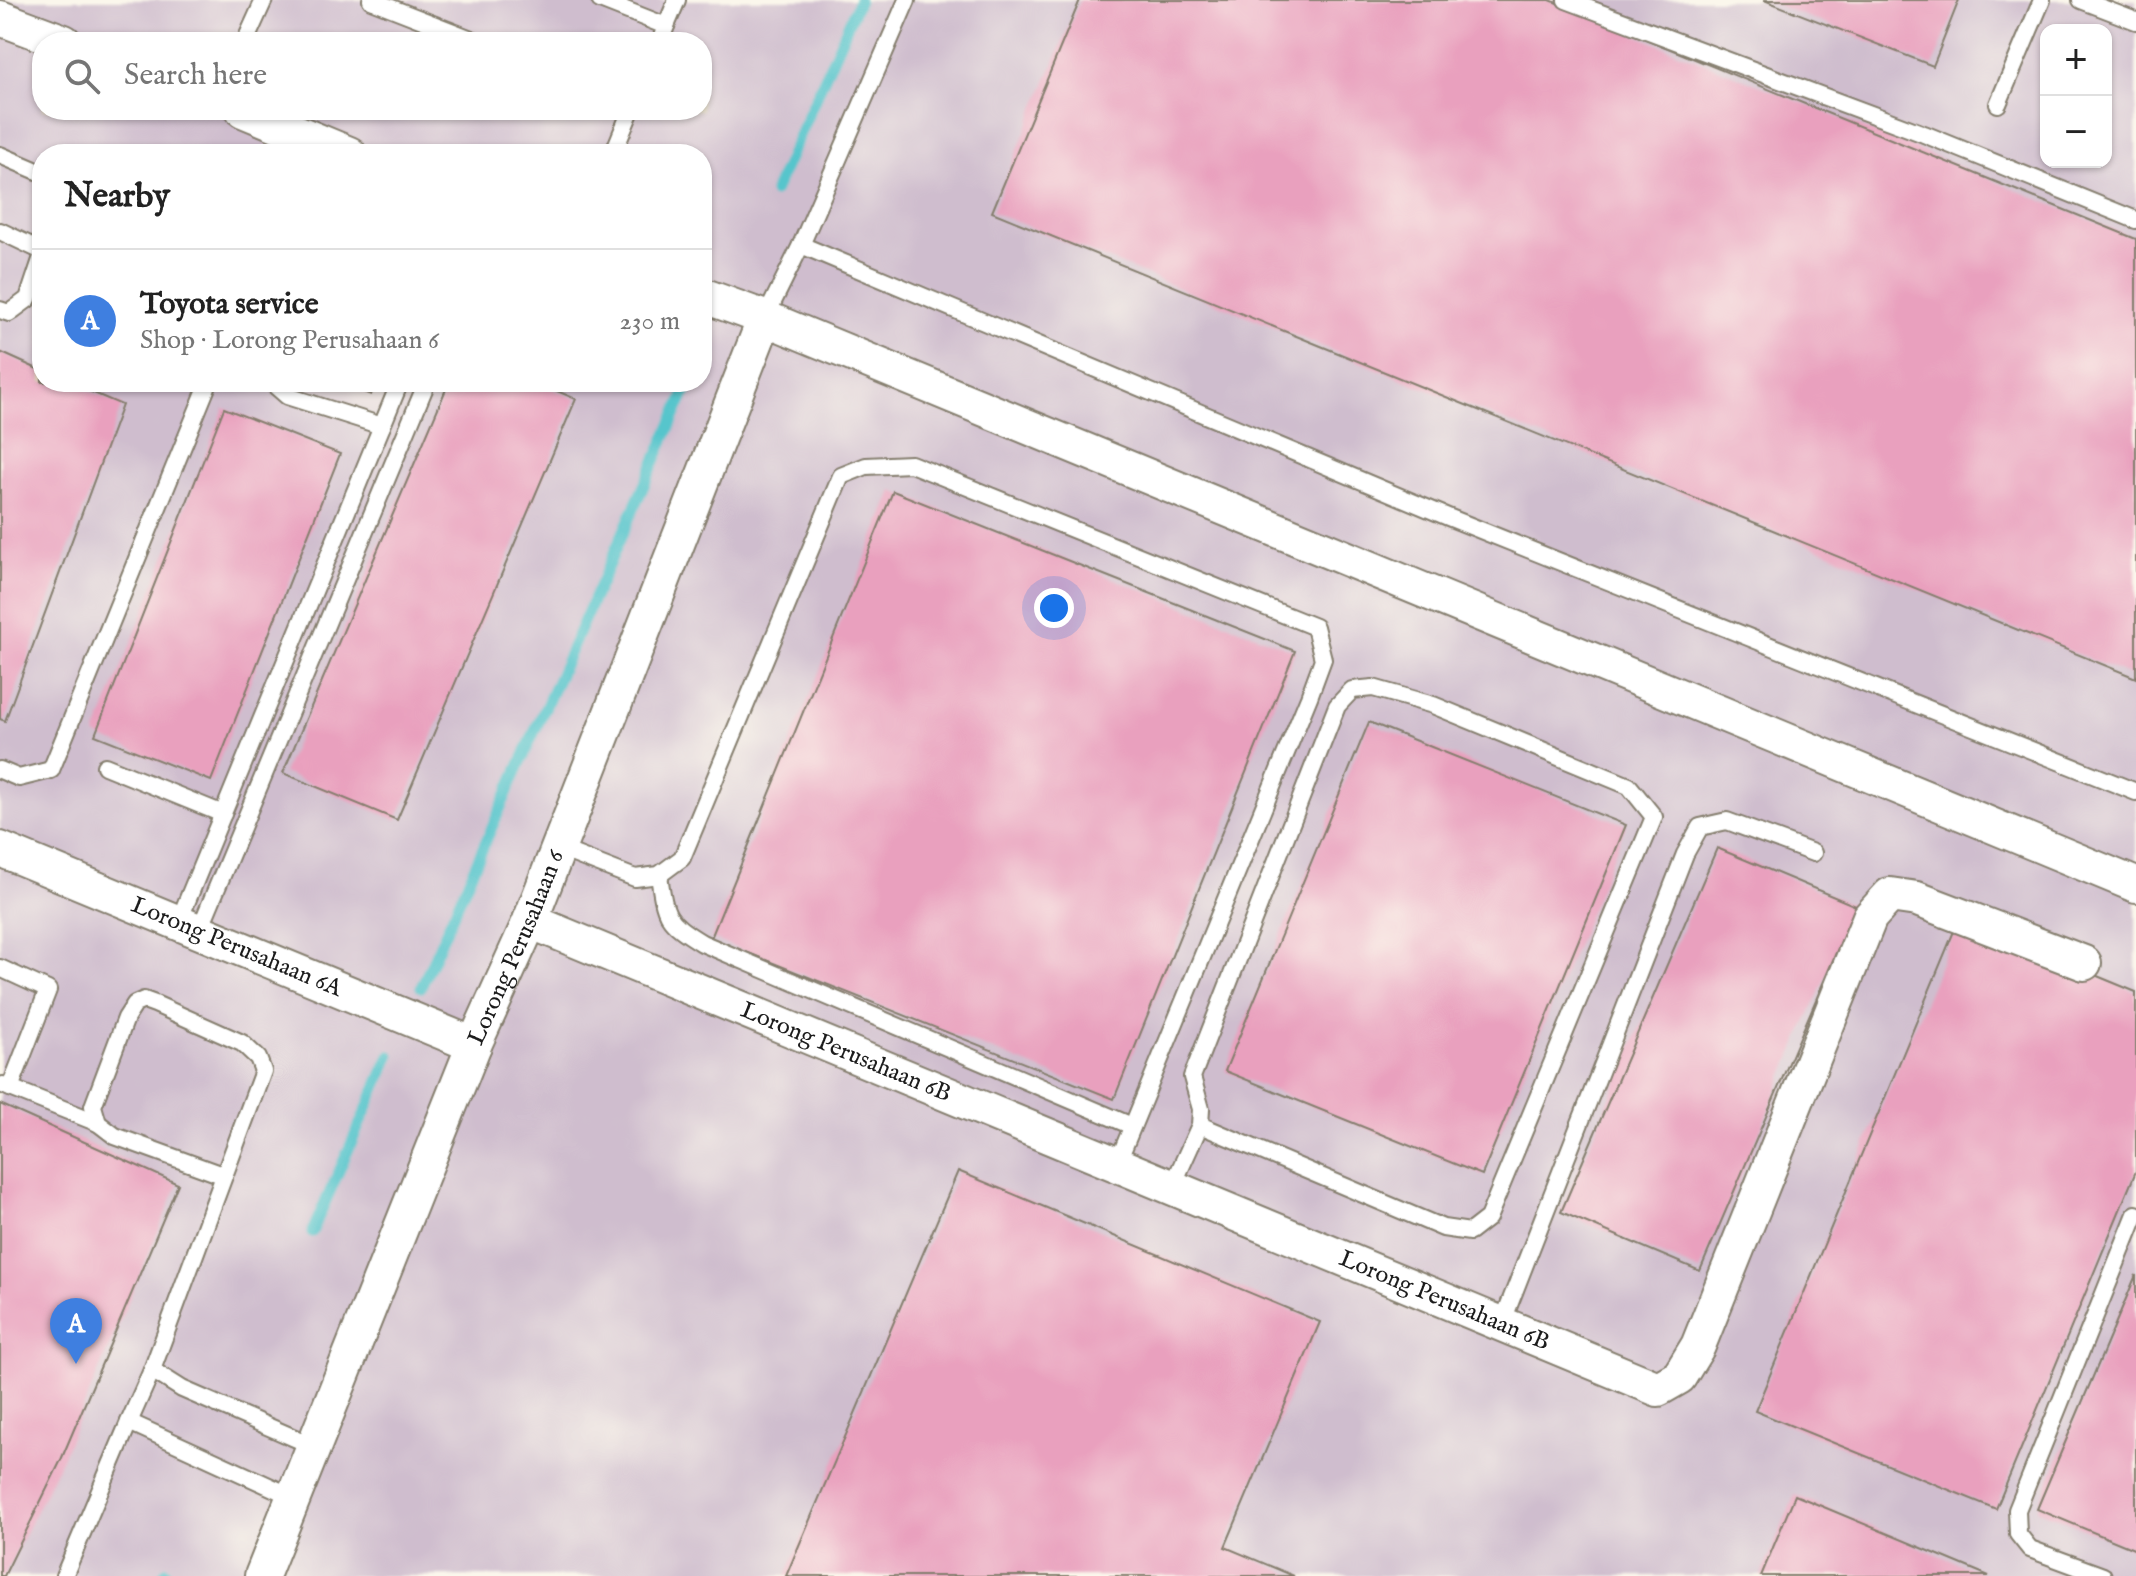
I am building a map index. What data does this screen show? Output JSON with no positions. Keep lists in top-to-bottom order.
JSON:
{
  "streets": {
    "street": ["Lorong Perusahaan 6A", "Lorong Perusahaan 6", "Lorong Perusahaan 6B"]
  },
  "crossings": [
    ["Lorong Perusahaan 6A", "Lorong Perusahaan 6"],
    ["Lorong Perusahaan 6", "Lorong Perusahaan 6B"]
  ],
  "page": {
    "map_buttons": ["+", "−"],
    "search": "Search here",
    "heading": "Nearby",
    "list": [
      {
        "mark": "A",
        "name": "Toyota service",
        "note": "Shop · Lorong Perusahaan 6",
        "value": "230 m"
      }
    ],
    "pins": "A"
  }
}
